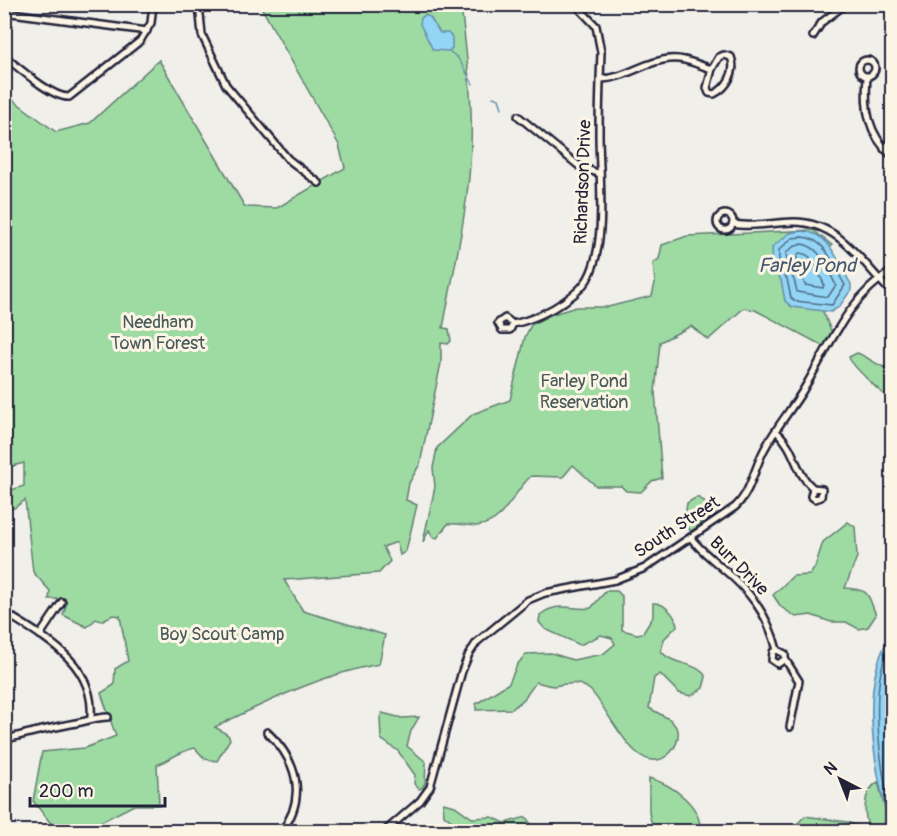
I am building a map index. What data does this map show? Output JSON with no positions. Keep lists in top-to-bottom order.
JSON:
{
  "streets": {
    "street": ["Richardson Drive", "South Street", "Burr Drive"]
  },
  "crossings": [
    ["South Street", "Burr Drive"]
  ],
  "water": ["Farley Pond"],
  "parks": ["Needham Town Forest", "Farley Pond Reservation", "Boy Scout Camp"],
  "scale_bar": "200 m",
  "north": "top left"
}
